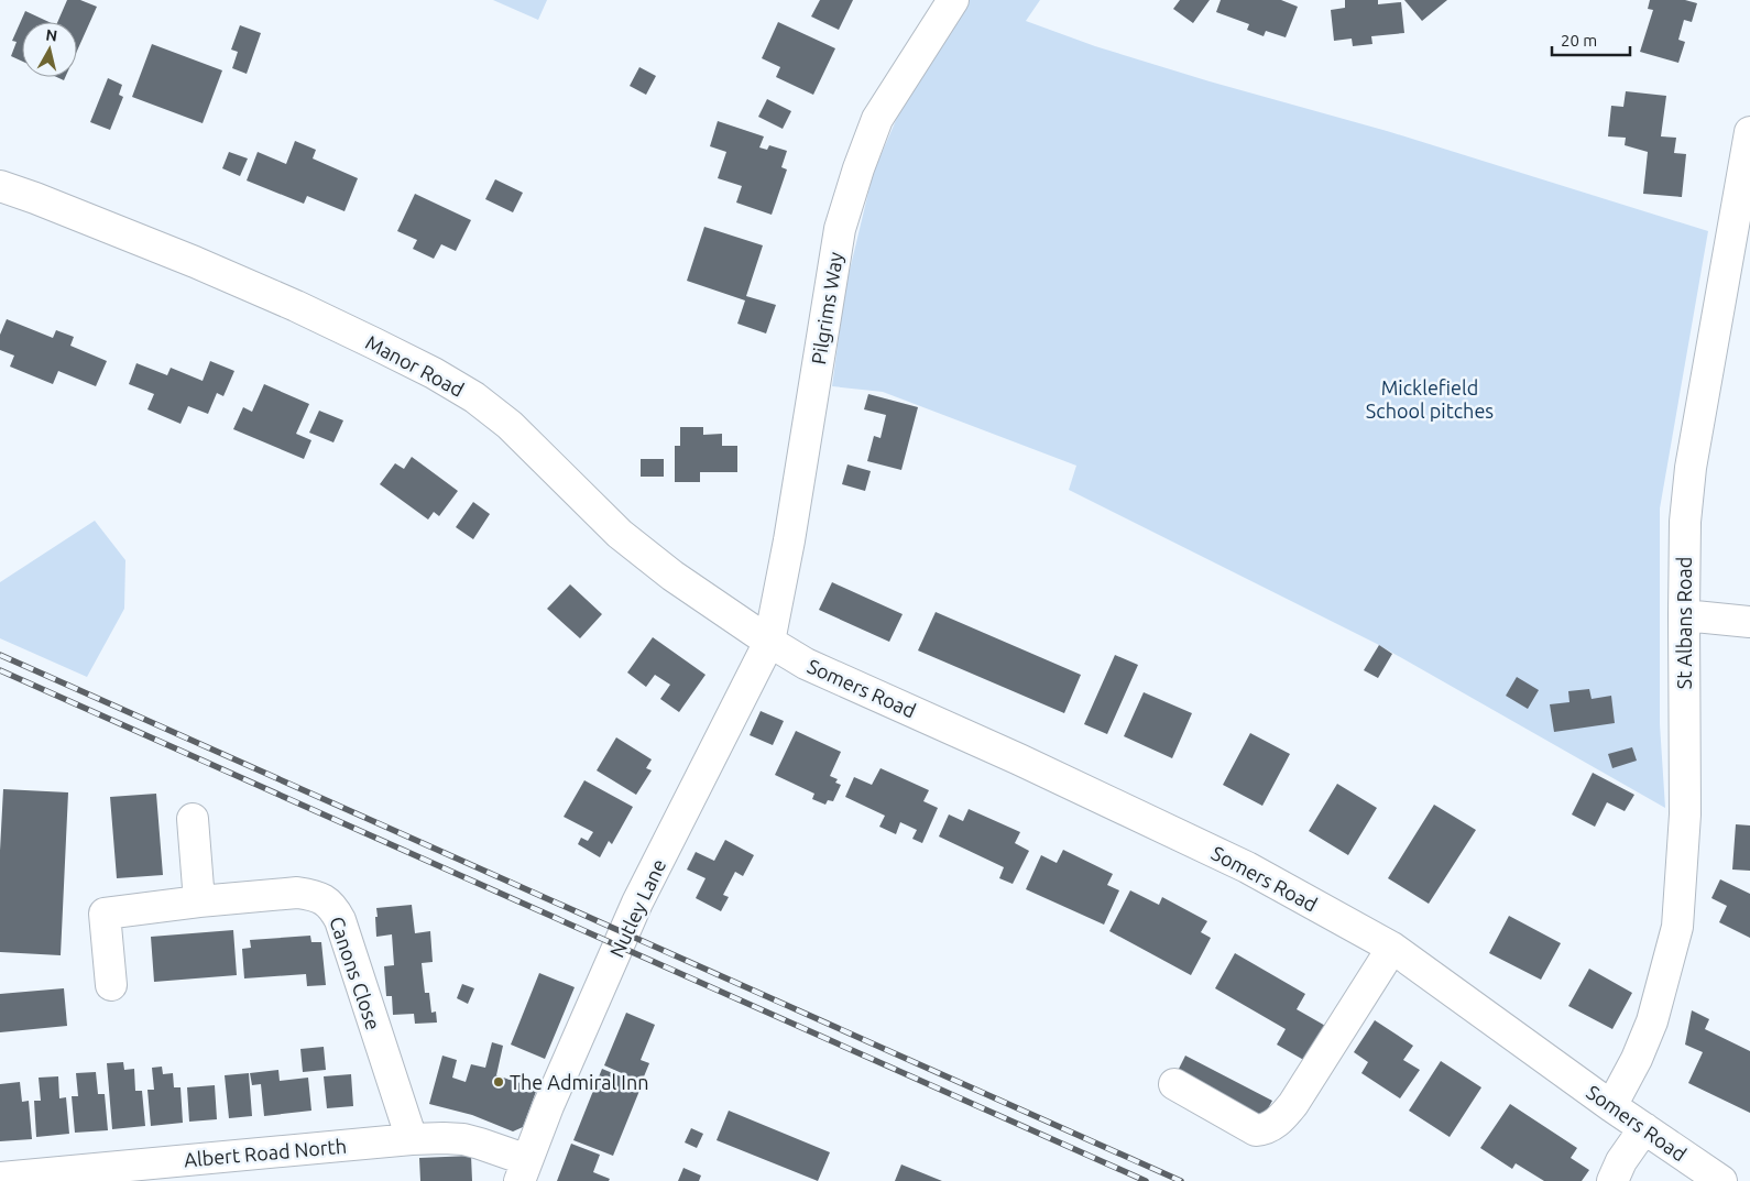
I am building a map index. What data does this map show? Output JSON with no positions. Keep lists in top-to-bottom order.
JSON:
{
  "streets": {
    "street": [
      "Pilgrims Way",
      "Manor Road",
      "St Albans Road",
      "Somers Road",
      "Nutley Lane",
      "Canons Close",
      "Albert Road North"
    ]
  },
  "crossings": [
    ["Pilgrims Way", "Manor Road"],
    ["Pilgrims Way", "Somers Road"],
    ["Pilgrims Way", "Nutley Lane"],
    ["Manor Road", "Somers Road"],
    ["Manor Road", "Nutley Lane"],
    ["St Albans Road", "Somers Road"],
    ["Somers Road", "Nutley Lane"],
    ["Nutley Lane", "Albert Road North"],
    ["Canons Close", "Albert Road North"]
  ],
  "parks": ["Micklefield School pitches"],
  "places": ["The Admiral Inn"],
  "scale_bar": "20 m",
  "north": "top"
}
